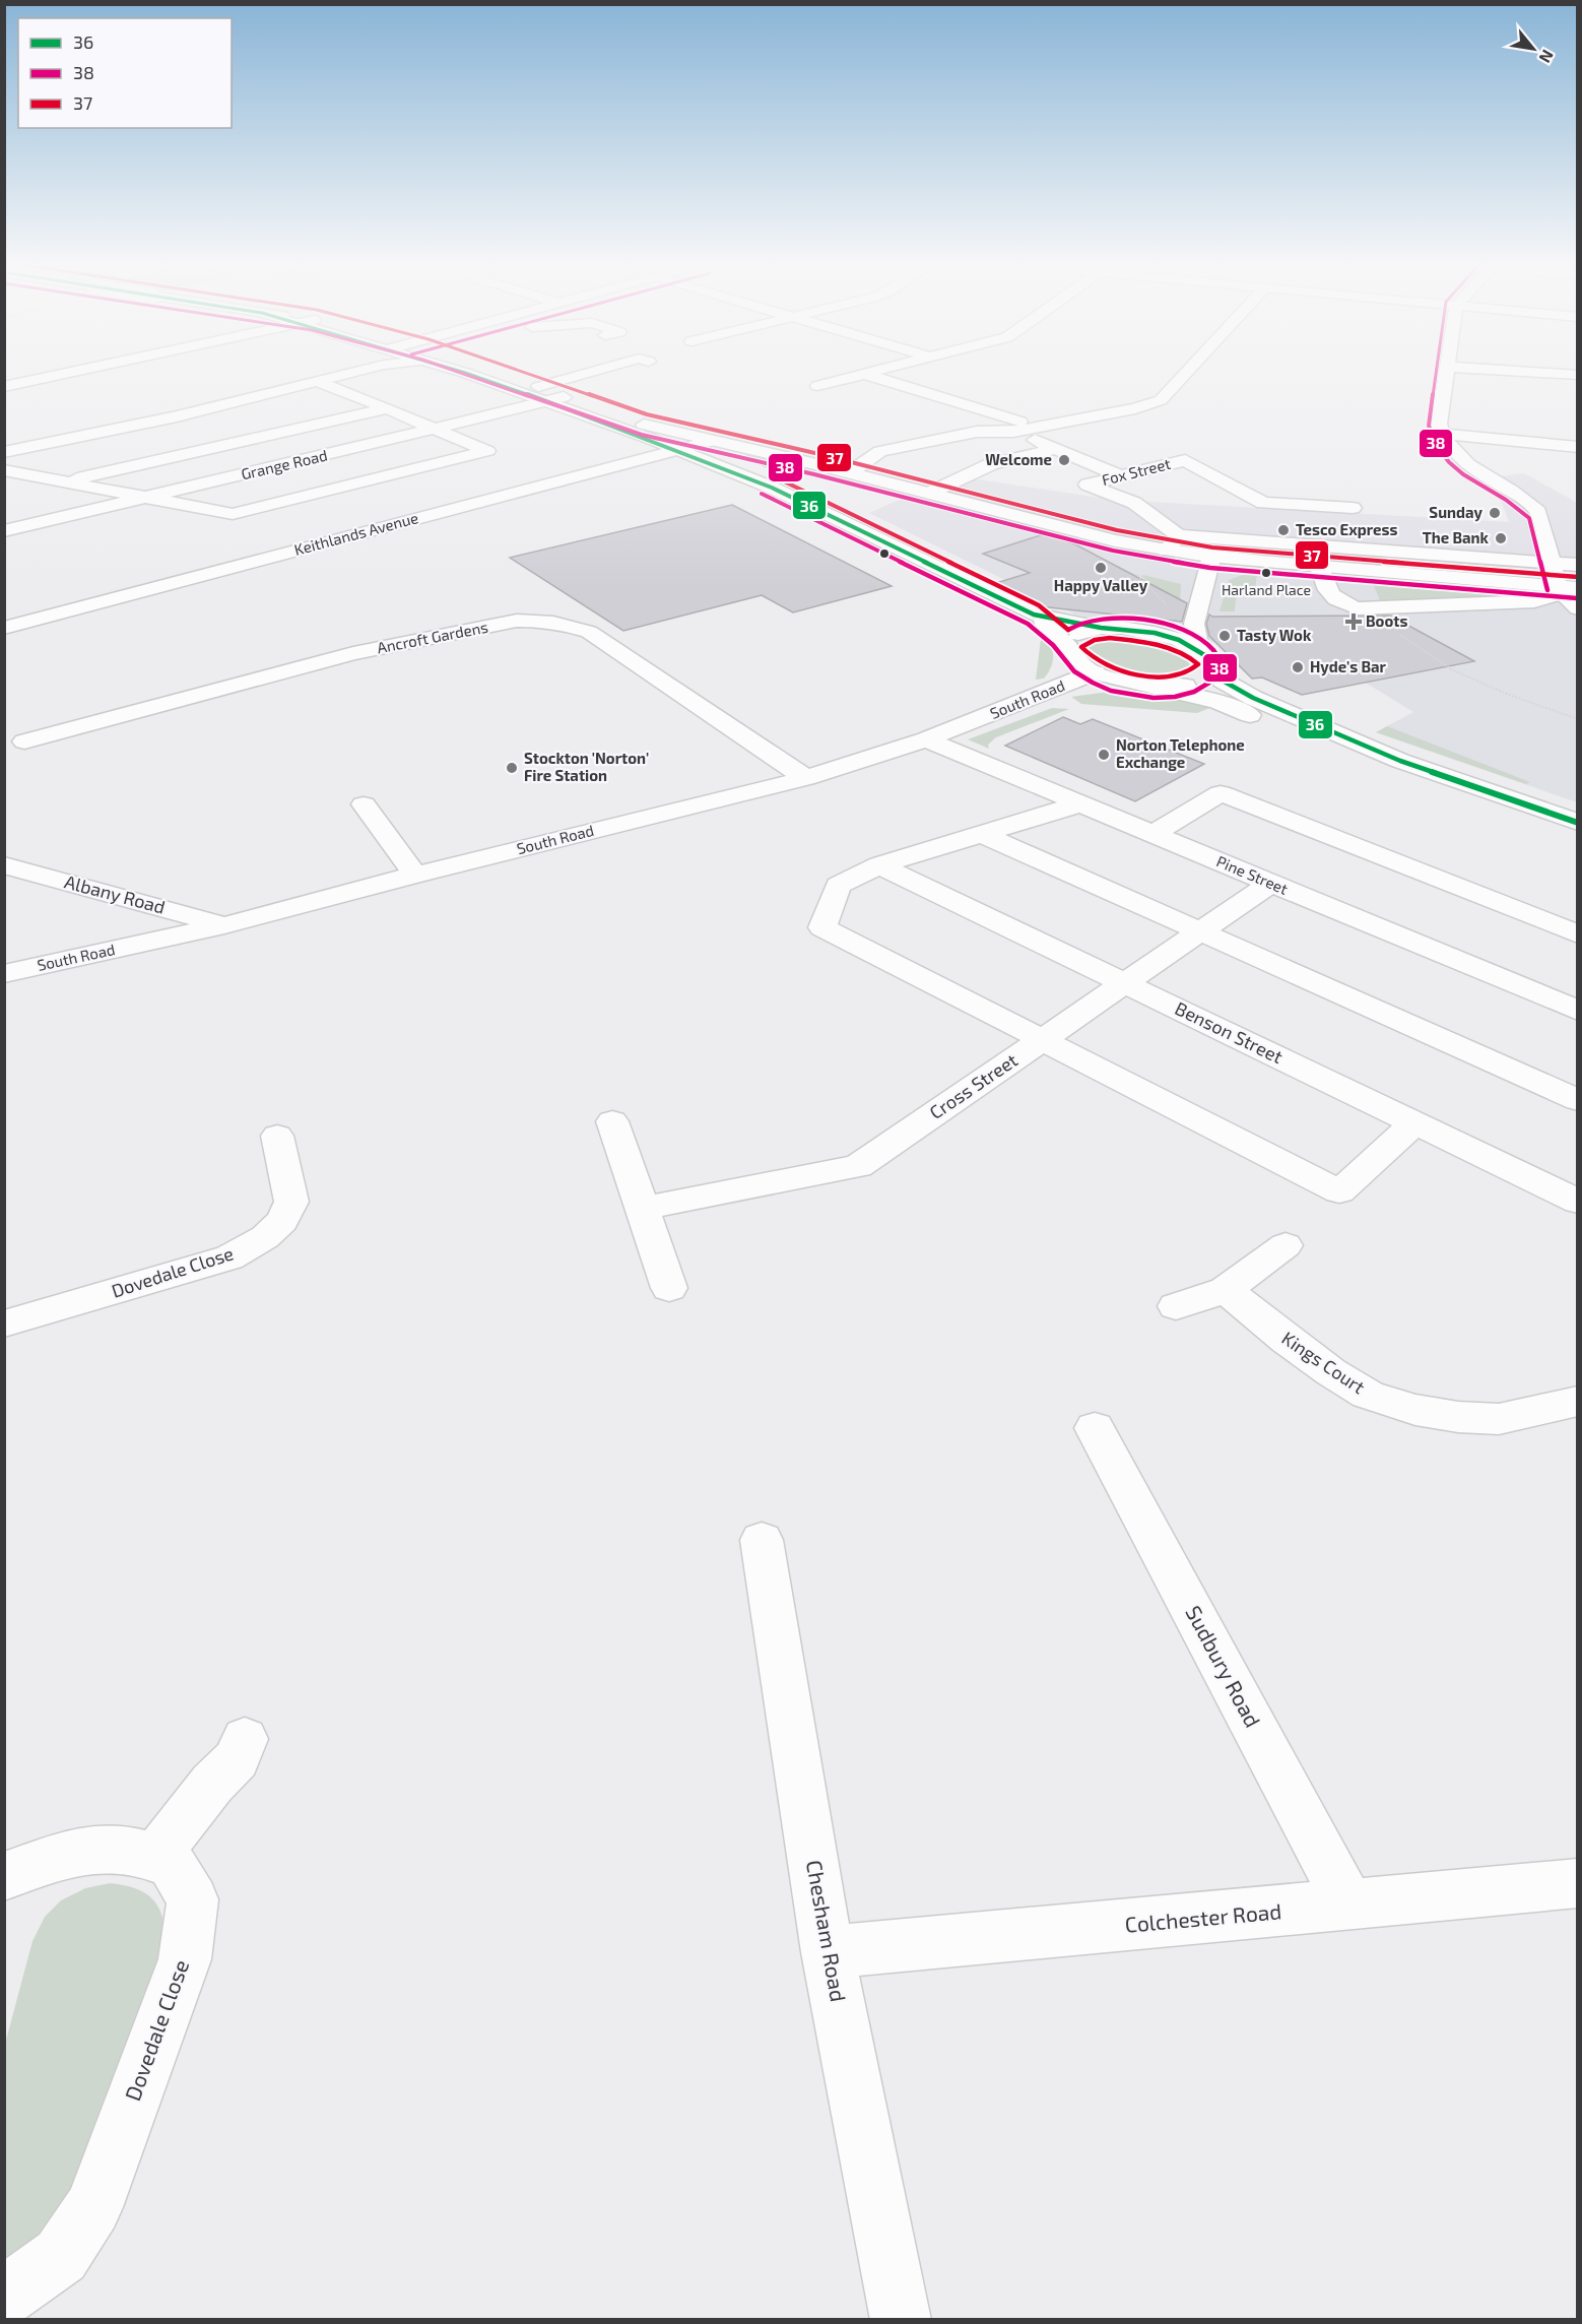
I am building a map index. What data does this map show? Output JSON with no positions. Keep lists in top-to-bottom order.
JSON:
{
  "streets": {
    "street": [
      "Grange Road",
      "Fox Street",
      "Keithlands Avenue",
      "Ancroft Gardens",
      "South Road",
      "Pine Street",
      "Albany Road",
      "Benson Street",
      "Cross Street",
      "Dovedale Close",
      "Kings Court",
      "Sudbury Road",
      "Colchester Road",
      "Chesham Road"
    ]
  },
  "crossings": [
    ["Ancroft Gardens", "South Road"],
    ["South Road", "Pine Street"],
    ["South Road", "Albany Road"],
    ["Pine Street", "Cross Street"],
    ["Benson Street", "Cross Street"],
    ["Sudbury Road", "Colchester Road"],
    ["Colchester Road", "Chesham Road"]
  ],
  "places": {
    "other": [
      "Welcome",
      "Sunday",
      "Tesco Express",
      "The Bank",
      "Happy Valley",
      "Harland Place",
      "Tasty Wok",
      "Hyde's Bar",
      "Norton Telephone Exchange",
      "Stockton 'Norton' Fire Station"
    ],
    "health": ["Boots"]
  },
  "lines": ["transit line 36", "transit line 38", "transit line 37"],
  "legend": ["36", "38", "37"],
  "north": "bottom right"
}
